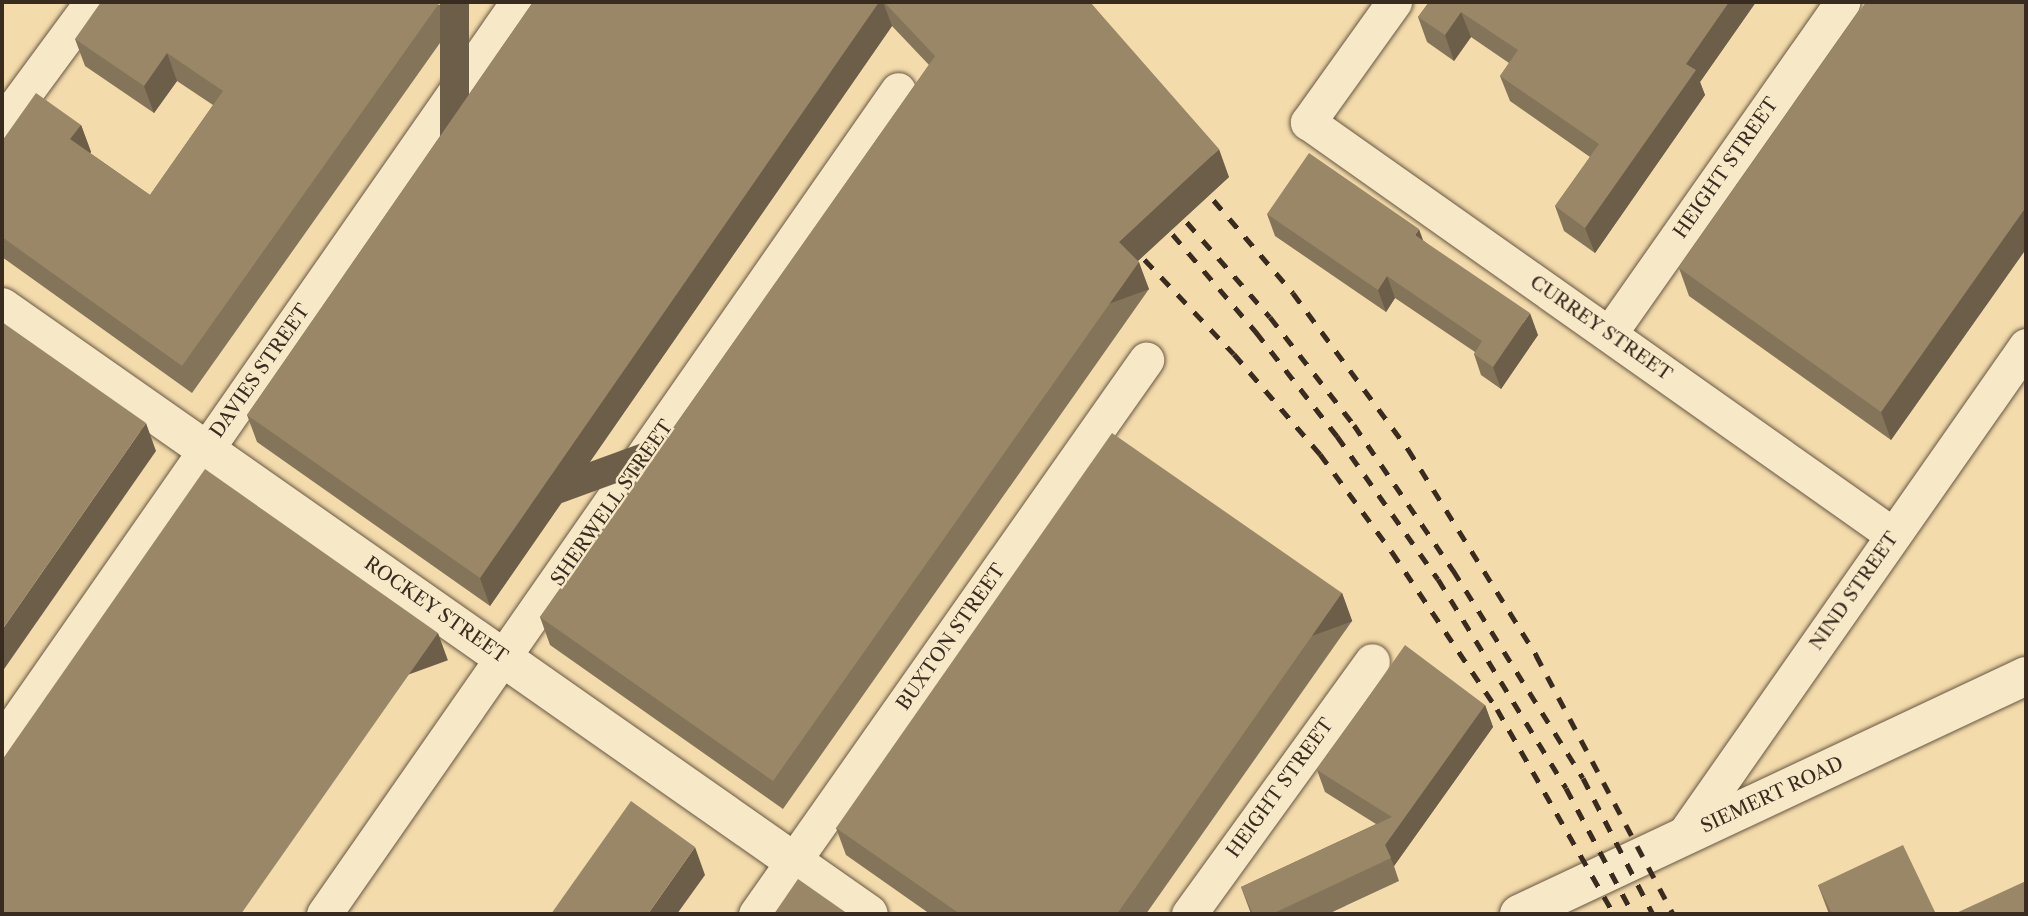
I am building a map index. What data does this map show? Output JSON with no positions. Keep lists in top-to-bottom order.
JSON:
{
  "streets": {
    "street": [
      "HEIGHT STREET",
      "CURREY STREET",
      "DAVIES STREET",
      "SHERWELL STREET",
      "NIND STREET",
      "ROCKEY STREET",
      "BUXTON STREET",
      "SIEMERT ROAD"
    ]
  },
  "crossings": [
    ["HEIGHT STREET", "CURREY STREET"],
    ["CURREY STREET", "NIND STREET"],
    ["DAVIES STREET", "ROCKEY STREET"],
    ["SHERWELL STREET", "ROCKEY STREET"],
    ["NIND STREET", "SIEMERT ROAD"],
    ["ROCKEY STREET", "BUXTON STREET"]
  ]
}
